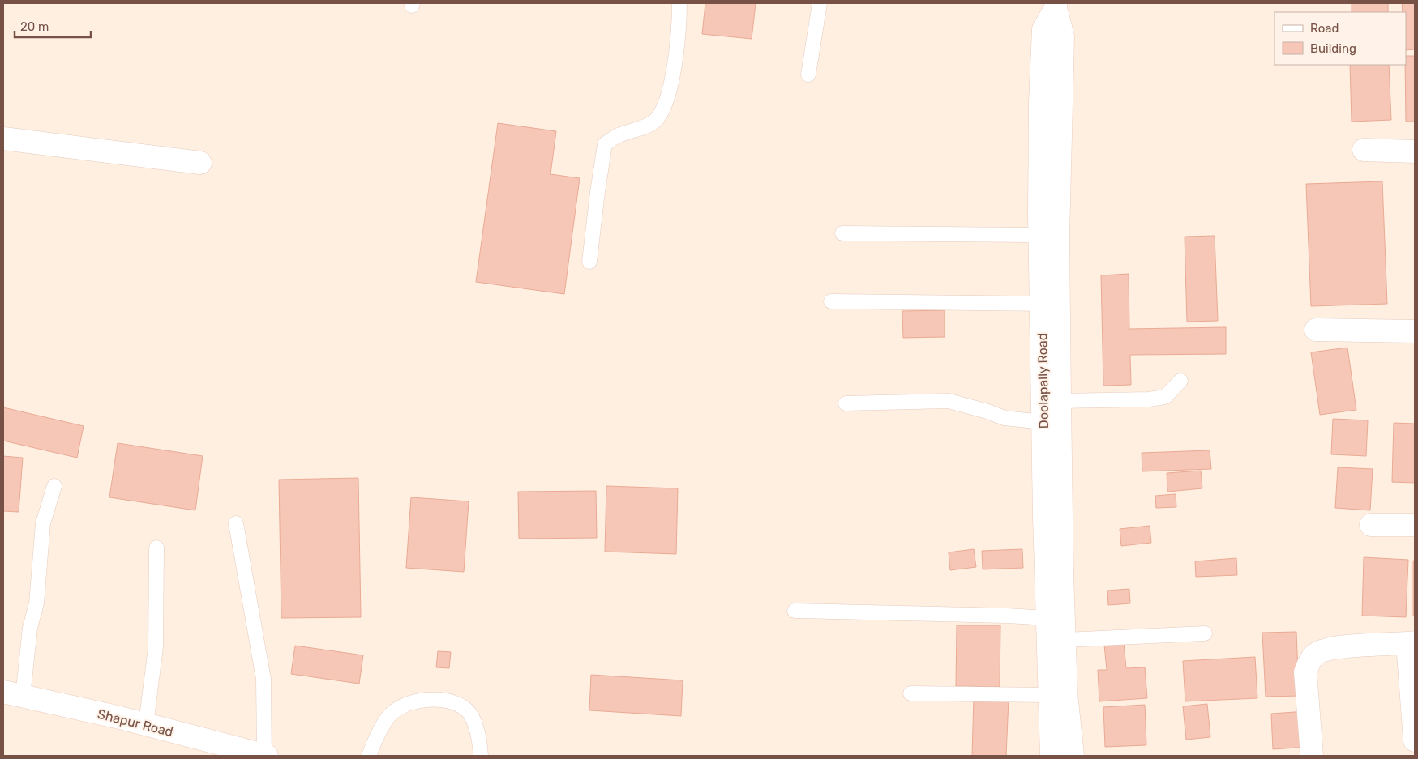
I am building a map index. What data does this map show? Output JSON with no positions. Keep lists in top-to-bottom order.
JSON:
{
  "streets": {
    "main road": ["Doolapally Road", "Shapur Road"]
  },
  "legend": ["Road", "Building"],
  "scale_bar": "20 m"
}
